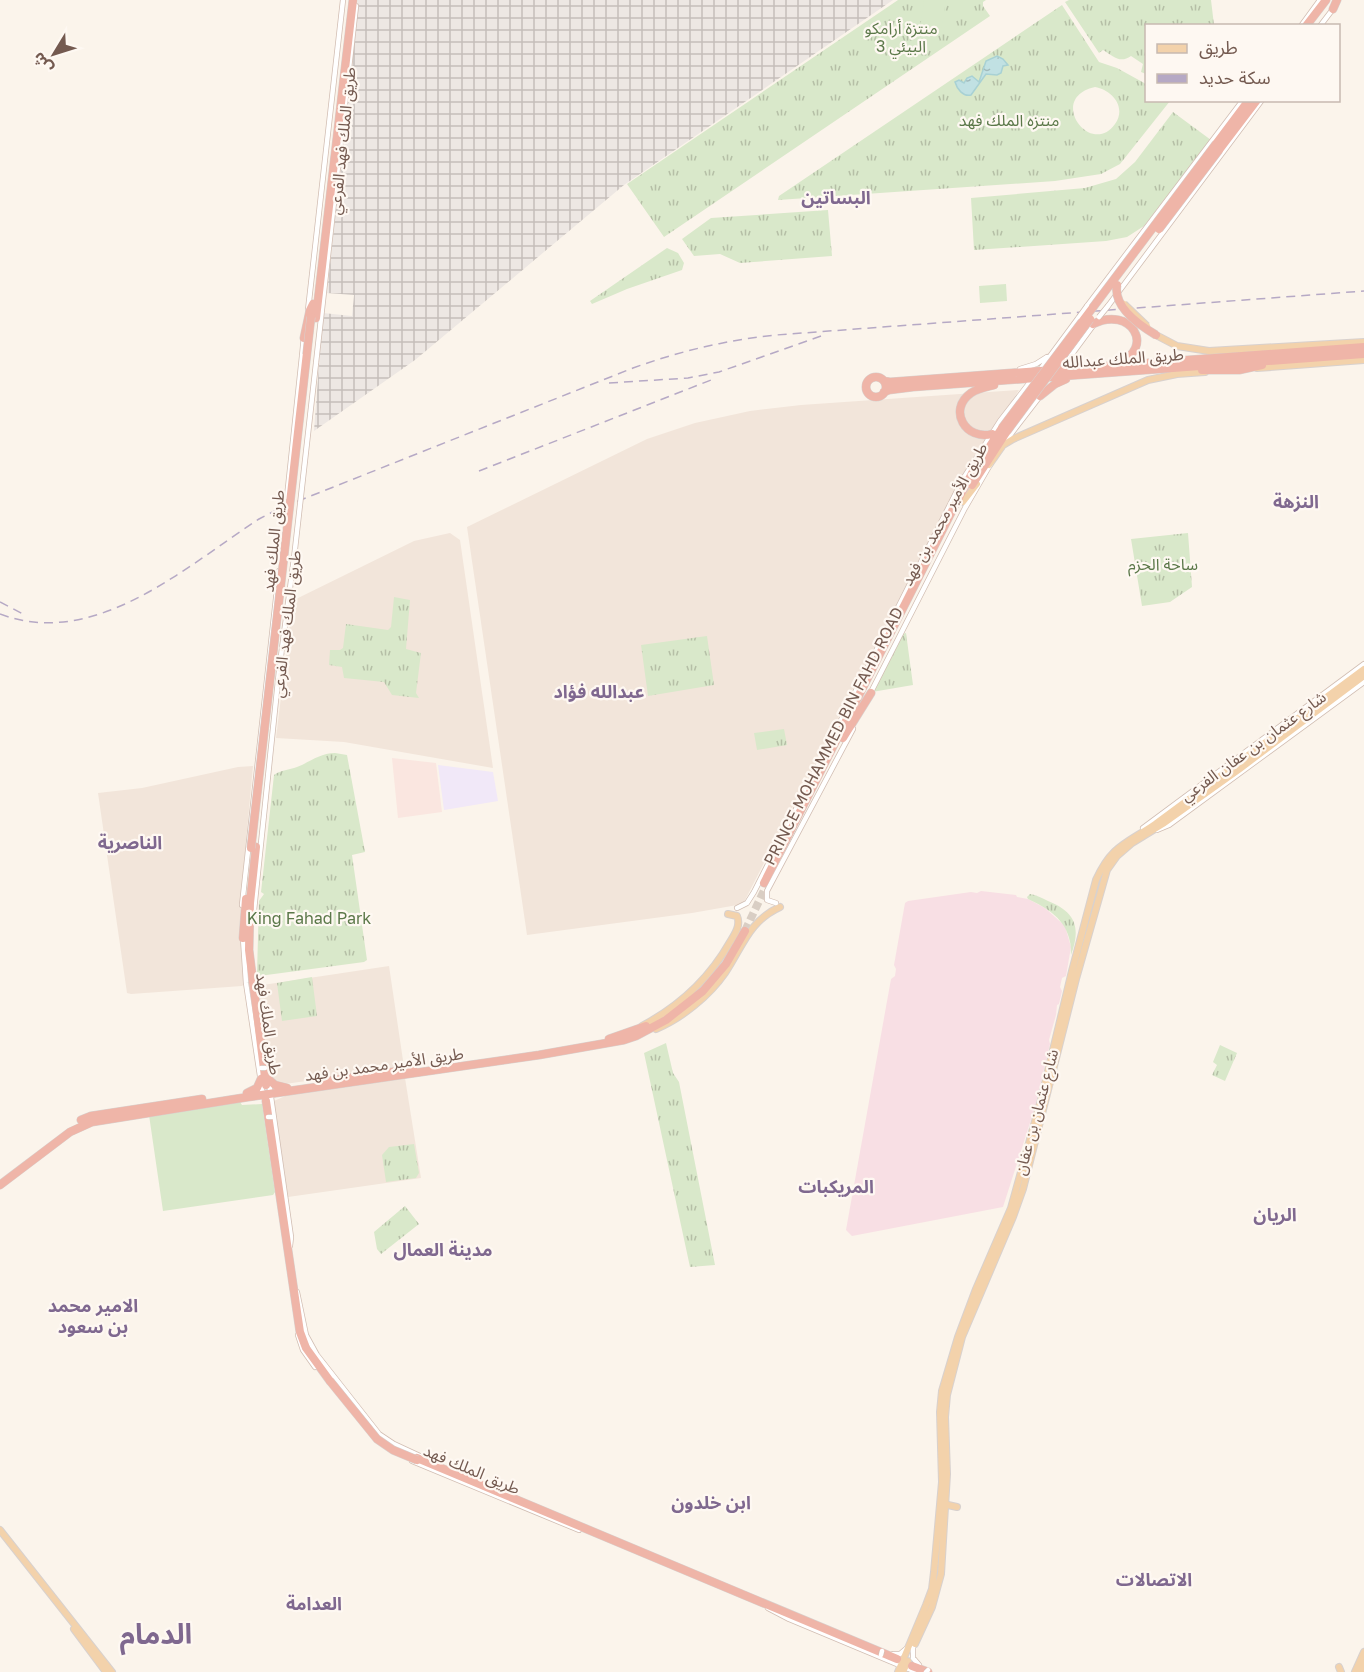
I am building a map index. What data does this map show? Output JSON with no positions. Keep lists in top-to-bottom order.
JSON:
{
  "streets": {
    "highway": ["طريق الملك عبدالله", "طريق الأمير محمد بن فهد", "طريق الملك فهد"],
    "main road": [
      "طريق الملك فهد الفرعي",
      "PRINCE MOHAMMED BIN FAHD ROAD",
      "شارع عثمان بن عفان الفرعي",
      "شارع عثمان بن عفان"
    ]
  },
  "crossings": [
    ["طريق الملك فهد الفرعي", "طريق الأمير محمد بن فهد"],
    ["طريق الملك فهد الفرعي", "طريق الملك فهد"],
    ["طريق الملك عبدالله", "PRINCE MOHAMMED BIN FAHD ROAD"],
    ["طريق الأمير محمد بن فهد", "طريق الملك فهد"],
    ["طريق الأمير محمد بن فهد", "PRINCE MOHAMMED BIN FAHD ROAD"],
    ["طريق الملك فهد", "شارع عثمان بن عفان"],
    ["شارع عثمان بن عفان الفرعي", "شارع عثمان بن عفان"]
  ],
  "districts": [
    "البساتين",
    "النزهة",
    "عبدالله فؤاد",
    "الناصرية",
    "المريكبات",
    "الريان",
    "مدينة العمال",
    "الامير محمد بن سعود",
    "ابن خلدون",
    "الاتصالات",
    "العدامة",
    "الدمام"
  ],
  "parks": [
    "منتزة أرامكو البيئي 3",
    "منتزه الملك فهد",
    "ساحة الحزم",
    "King Fahad Park"
  ],
  "legend": ["طريق", "سكة حديد"],
  "north": "bottom left"
}
